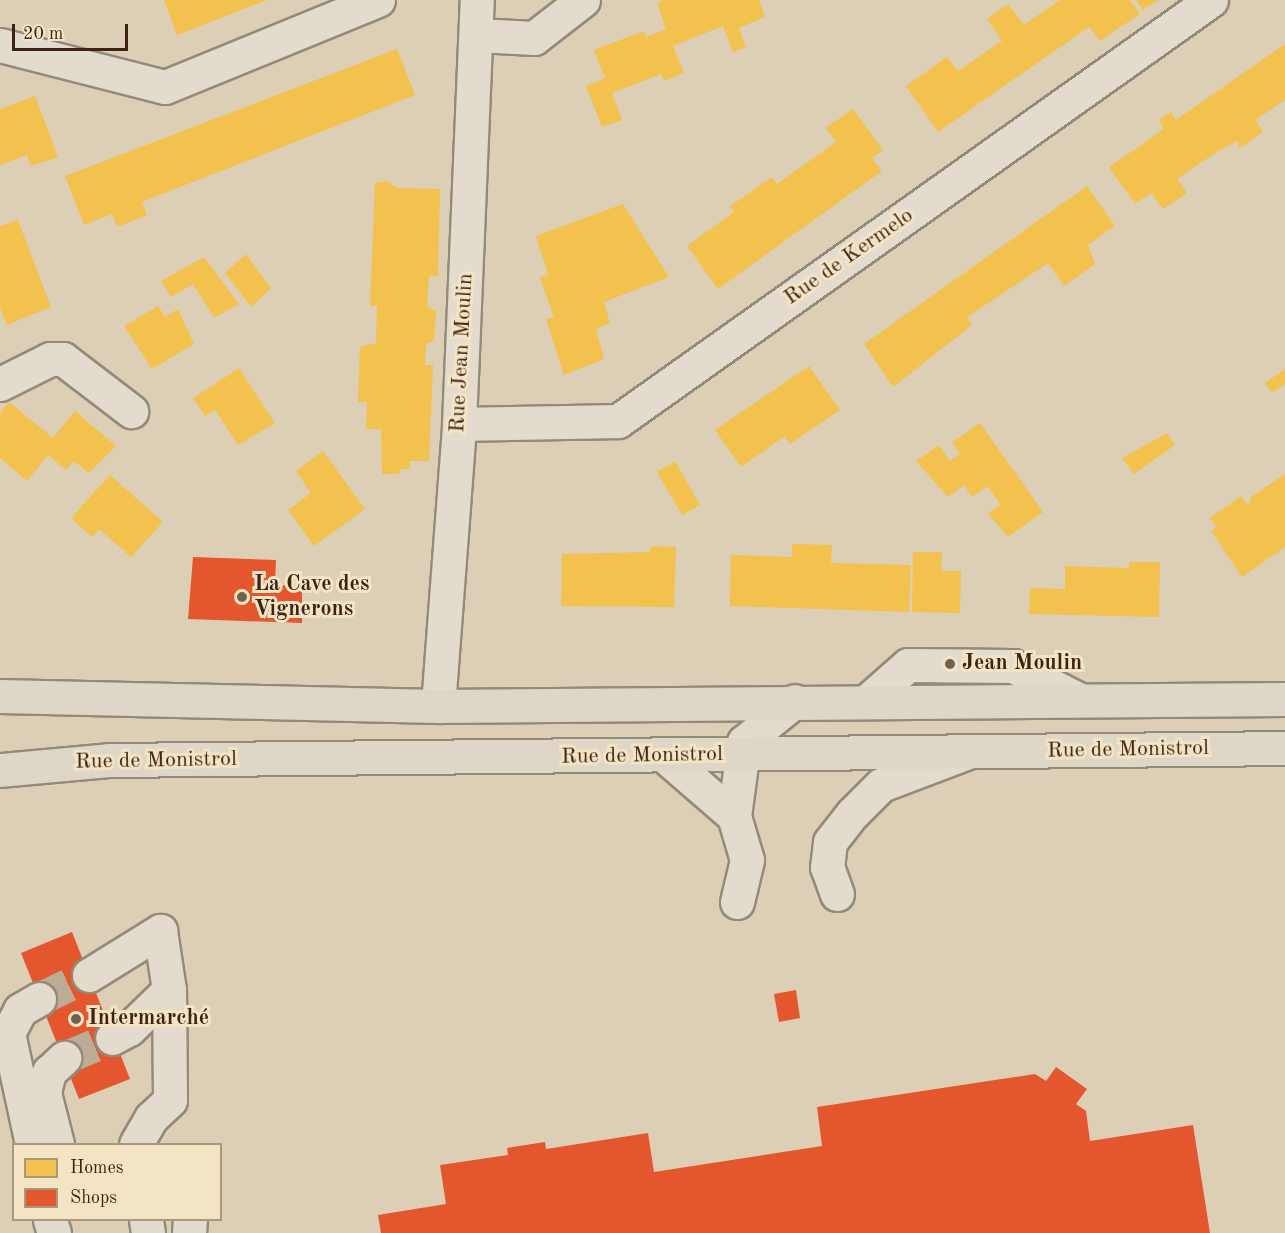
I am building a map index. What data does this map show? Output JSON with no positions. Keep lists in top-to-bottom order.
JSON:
{
  "streets": {
    "main road": ["Rue de Monistrol"],
    "street": ["Rue de Kermelo", "Rue Jean Moulin"]
  },
  "crossings": [
    ["Rue de Kermelo", "Rue Jean Moulin"]
  ],
  "places": ["La Cave des Vignerons", "Jean Moulin", "Intermarché"],
  "legend": ["Homes", "Shops"],
  "scale_bar": "20 m"
}
